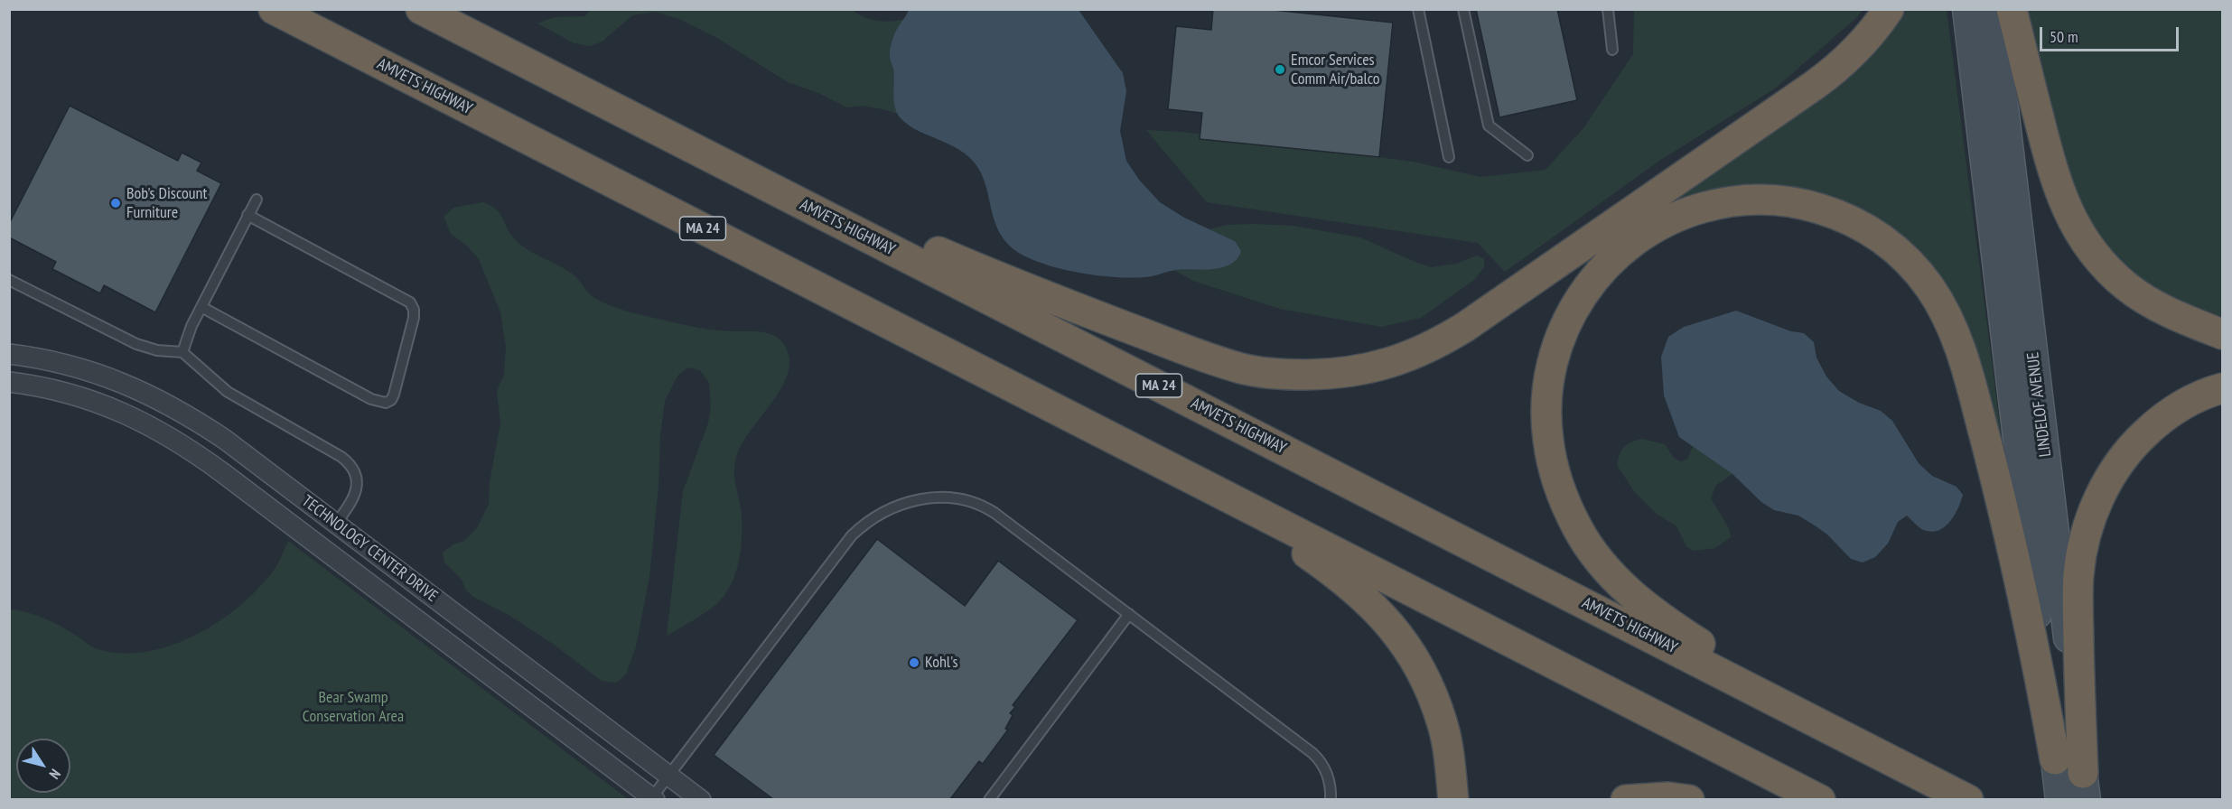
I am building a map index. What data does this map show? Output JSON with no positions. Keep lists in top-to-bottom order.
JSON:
{
  "streets": {
    "highway": ["AMVETS HIGHWAY", "MA 24"],
    "main road": ["LINDELOF AVENUE"],
    "street": ["TECHNOLOGY CENTER DRIVE"]
  },
  "parks": ["Bear Swamp Conservation Area"],
  "places": ["Emcor Services Comm Air/balco", "Bob's Discount Furniture", "Kohl's"],
  "scale_bar": "50 m",
  "north": "bottom right"
}
